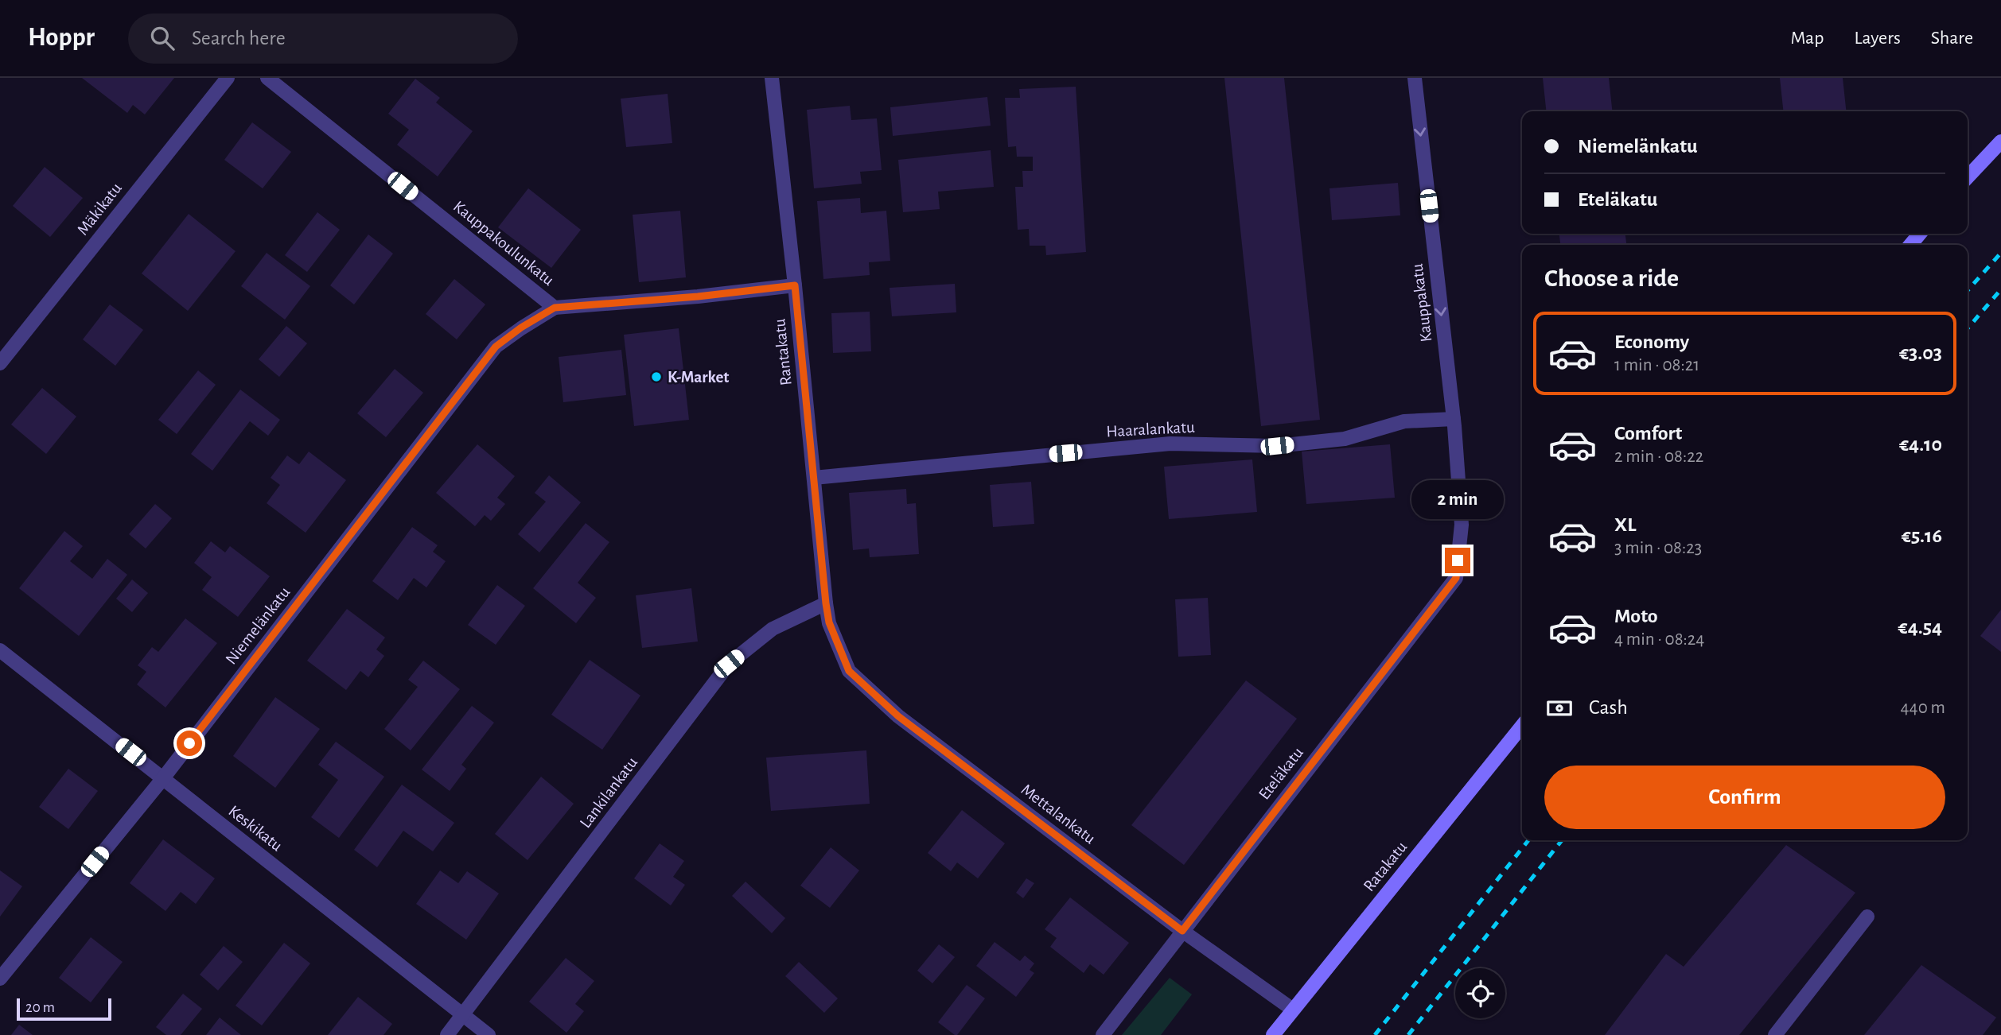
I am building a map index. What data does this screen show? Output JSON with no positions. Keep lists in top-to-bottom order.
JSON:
{
  "streets": {
    "main road": ["Ratakatu"],
    "street": [
      "Mäkikatu",
      "Kauppakoulunkatu",
      "Kauppakatu",
      "Rantakatu",
      "Haaralankatu",
      "Niemelänkatu",
      "Eteläkatu",
      "Lankilankatu",
      "Mettalankatu",
      "Keskikatu"
    ]
  },
  "crossings": [
    ["Kauppakoulunkatu", "Rantakatu"],
    ["Kauppakoulunkatu", "Niemelänkatu"],
    ["Kauppakatu", "Haaralankatu"],
    ["Kauppakatu", "Eteläkatu"],
    ["Rantakatu", "Haaralankatu"],
    ["Rantakatu", "Lankilankatu"],
    ["Rantakatu", "Mettalankatu"],
    ["Niemelänkatu", "Keskikatu"],
    ["Eteläkatu", "Mettalankatu"],
    ["Lankilankatu", "Keskikatu"],
    ["Mettalankatu", "Ratakatu"]
  ],
  "one_way": ["Kauppakatu"],
  "places": ["K-Market"],
  "scale_bar": "20 m",
  "page": {
    "header": "Hoppr",
    "search": "Search here",
    "nav": ["Map", "Layers", "Share"],
    "banner": ["Niemelänkatu", "Eteläkatu"],
    "heading": "Choose a ride",
    "list": [
      {
        "name": "Economy",
        "note": "1 min · 08:21",
        "value": "€3.03"
      },
      {
        "name": "Comfort",
        "note": "2 min · 08:22",
        "value": "€4.10"
      },
      {
        "name": "XL",
        "note": "3 min · 08:23",
        "value": "€5.16"
      },
      {
        "name": "Moto",
        "note": "4 min · 08:24",
        "value": "€4.54"
      }
    ],
    "bubble": "2 min",
    "pay": ["Cash", "440 m"],
    "buttons": "Confirm",
    "scale": "20 m"
  }
}
